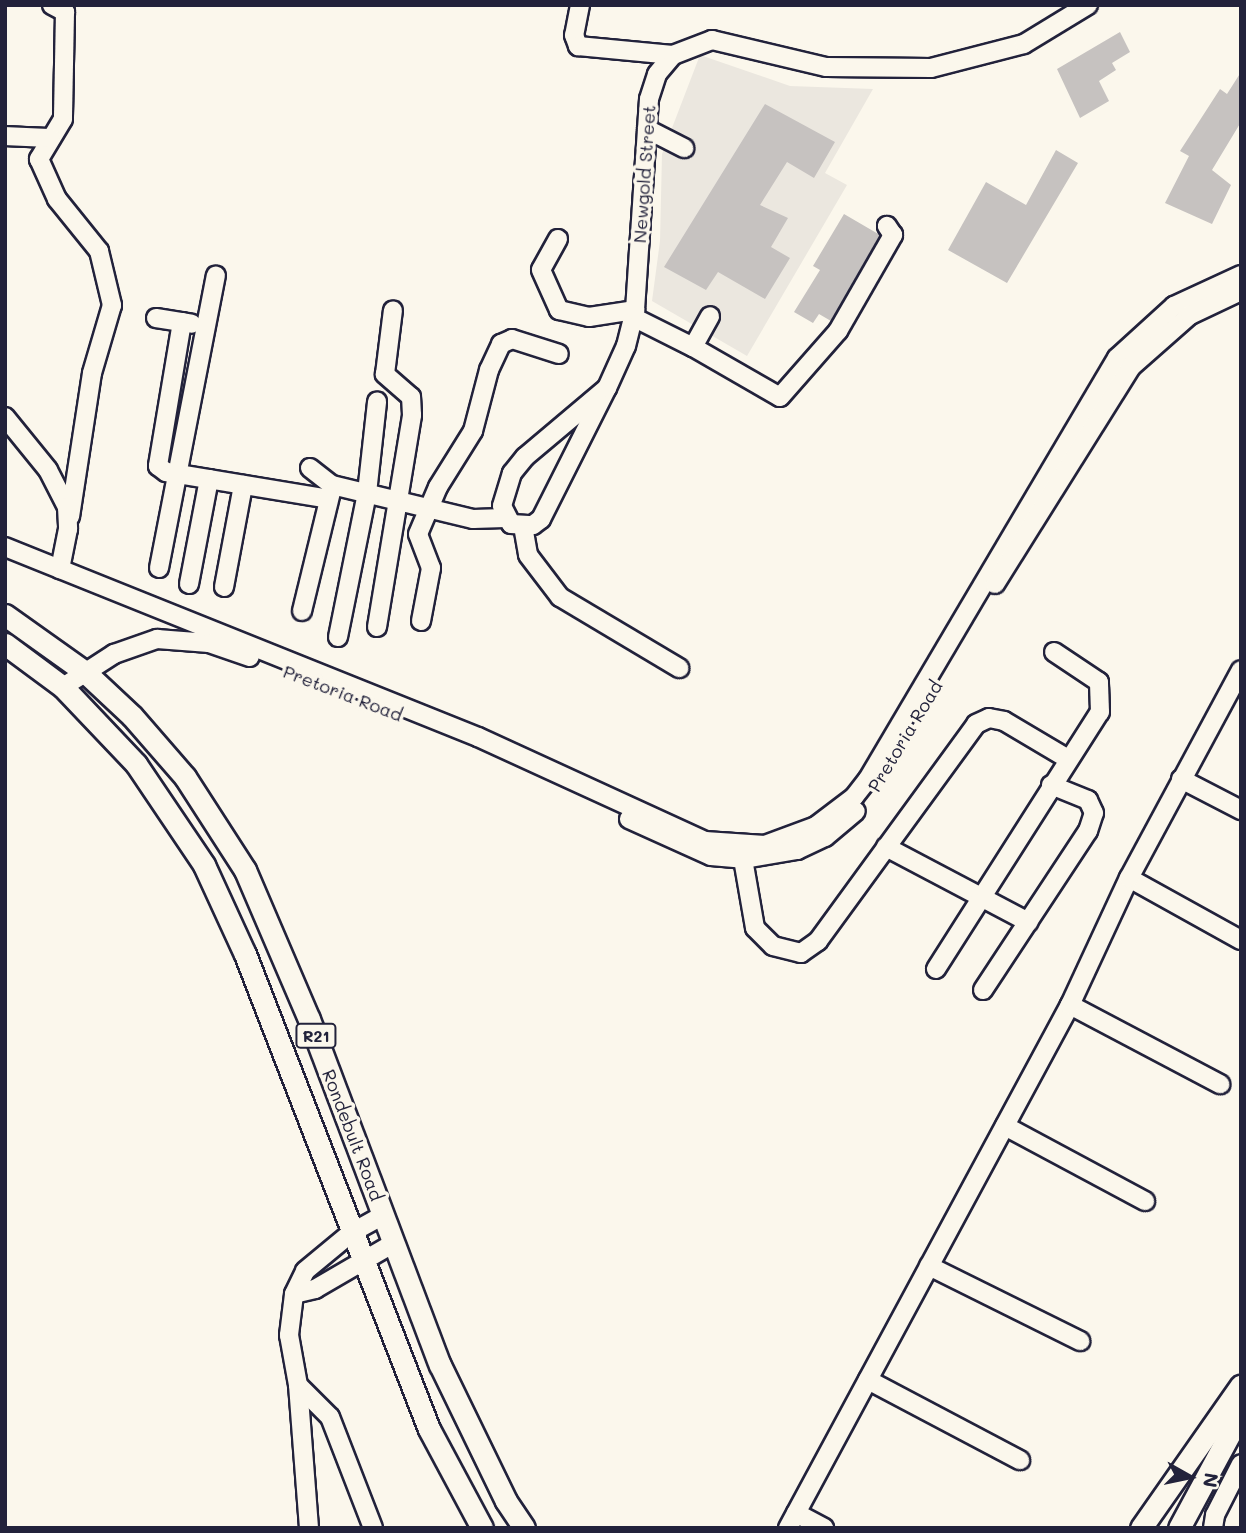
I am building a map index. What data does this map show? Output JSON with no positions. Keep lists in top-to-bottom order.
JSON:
{
  "streets": {
    "main road": ["R21", "Rondebult Road"],
    "street": ["Newgold Street", "Pretoria Road"]
  },
  "north": "right"
}
